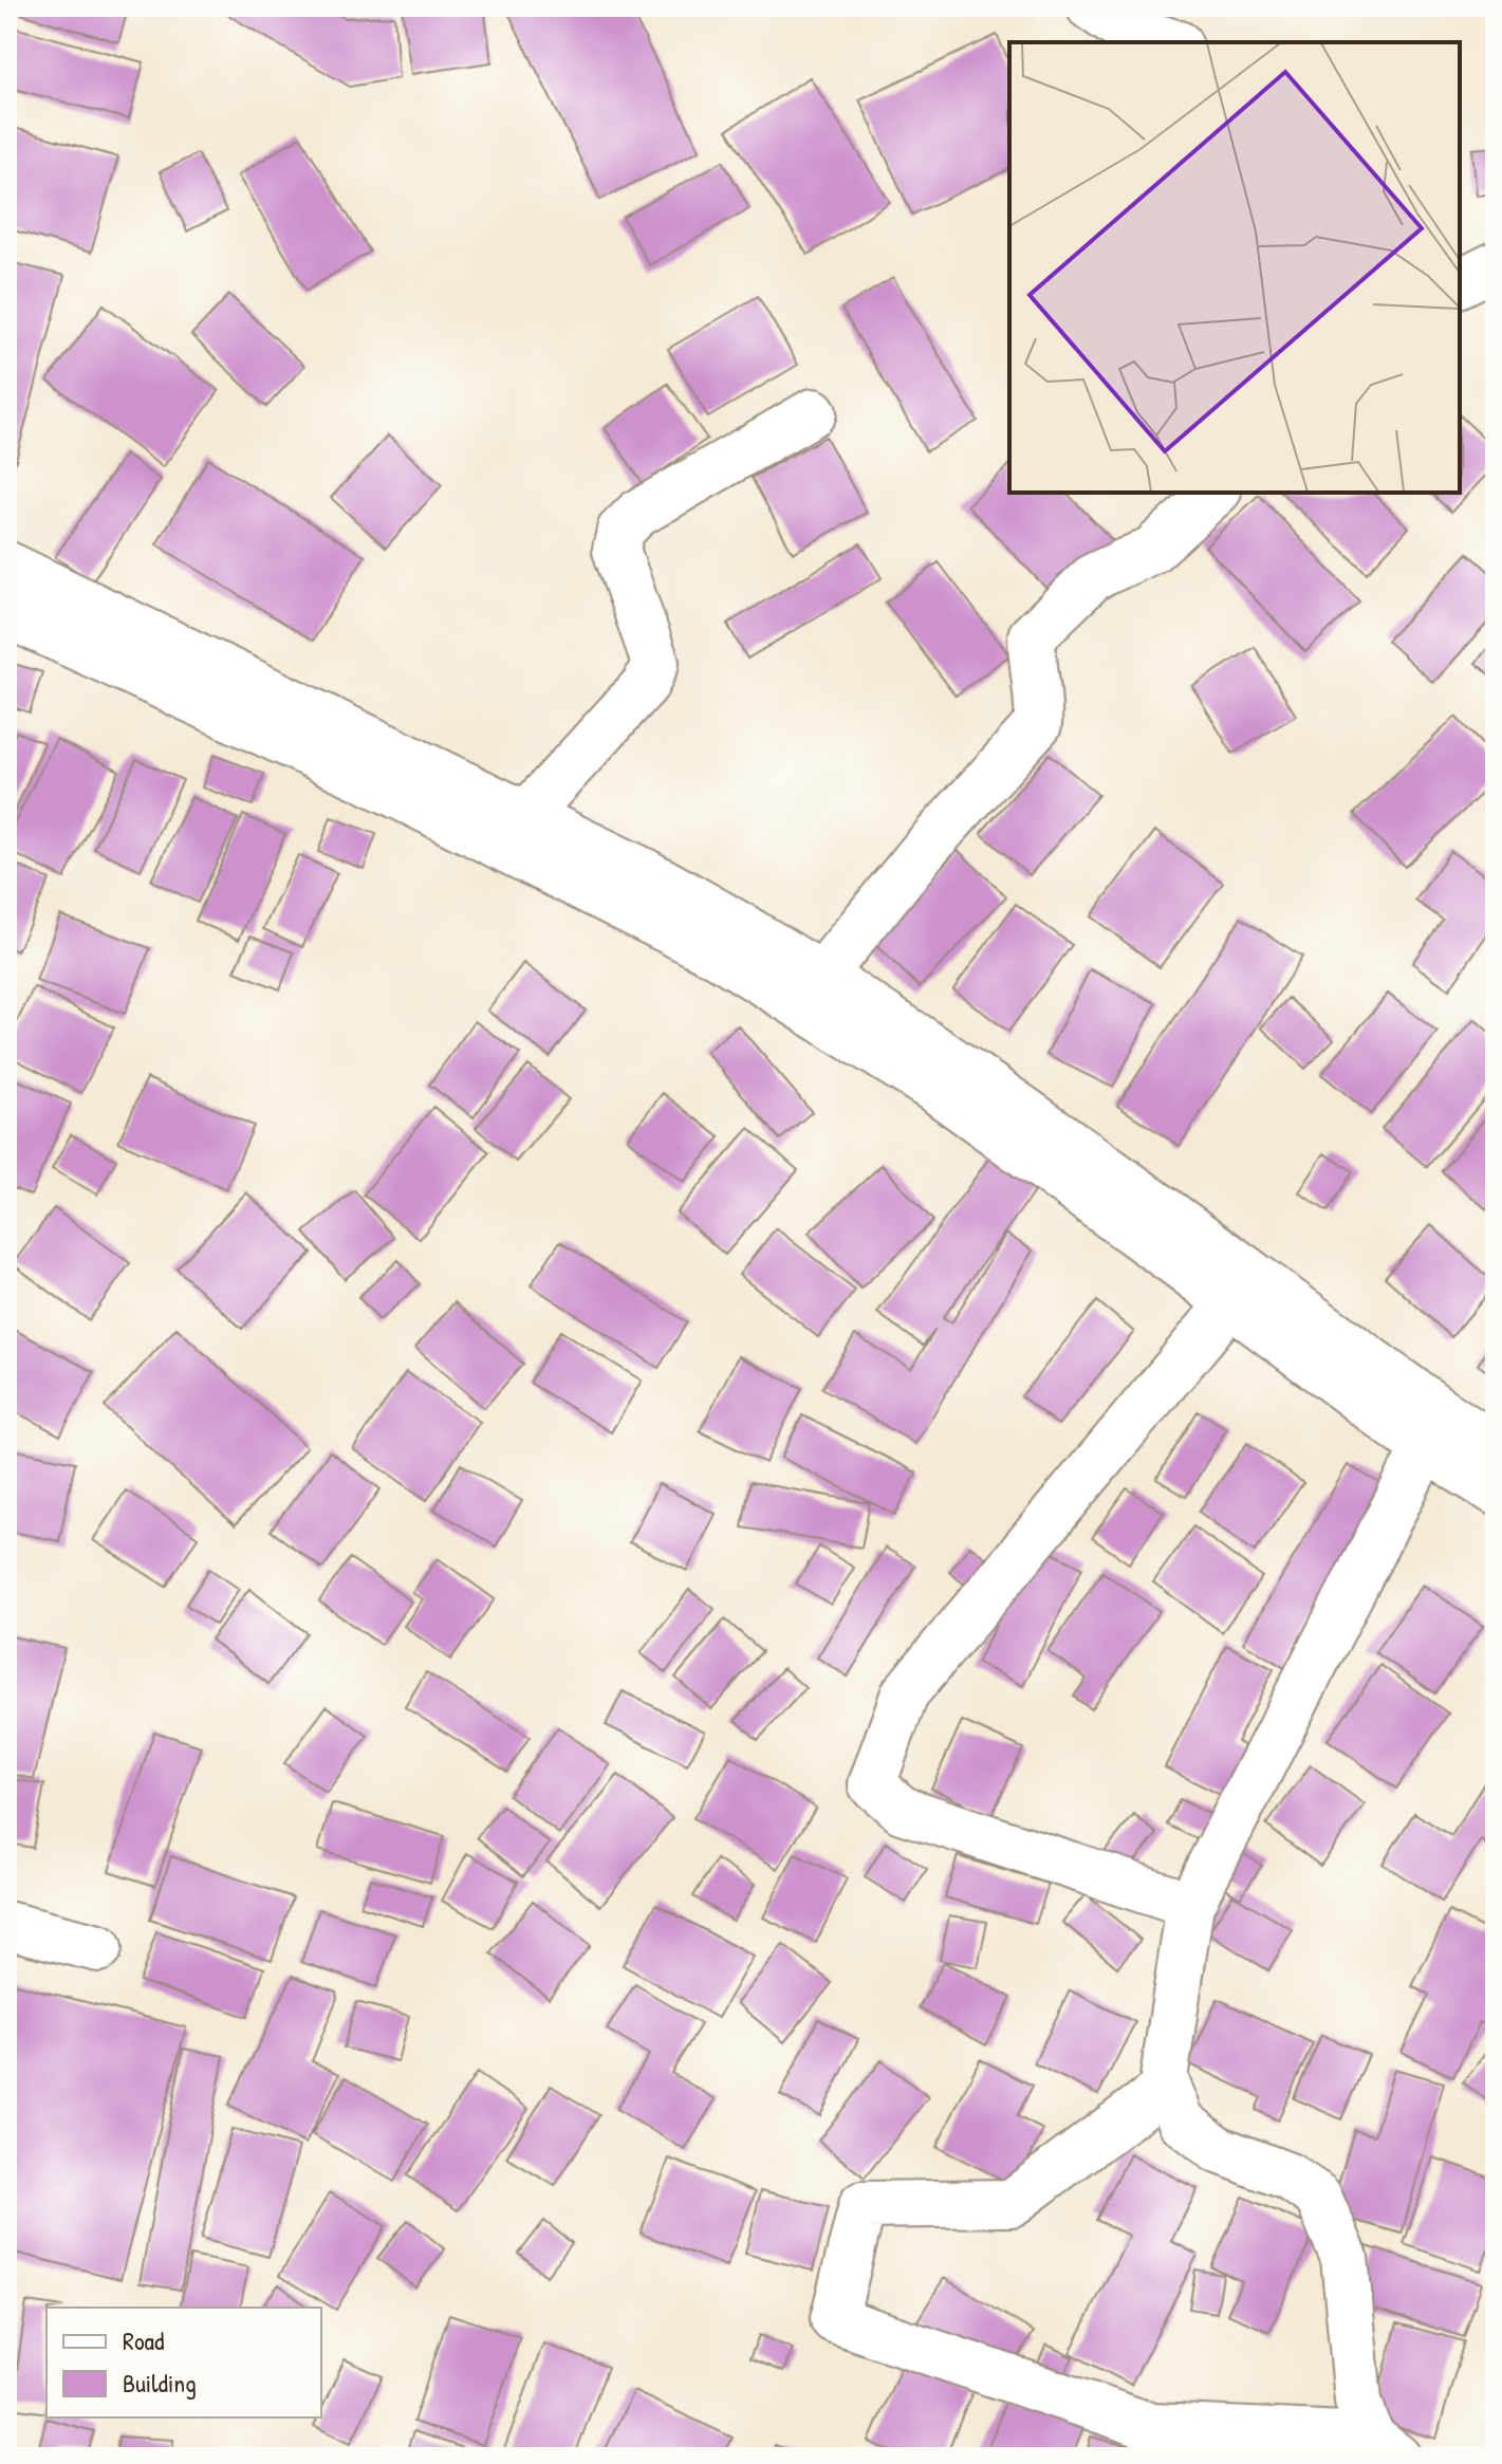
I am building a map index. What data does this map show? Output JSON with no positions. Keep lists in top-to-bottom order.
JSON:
{
  "legend": ["Road", "Building"]
}
